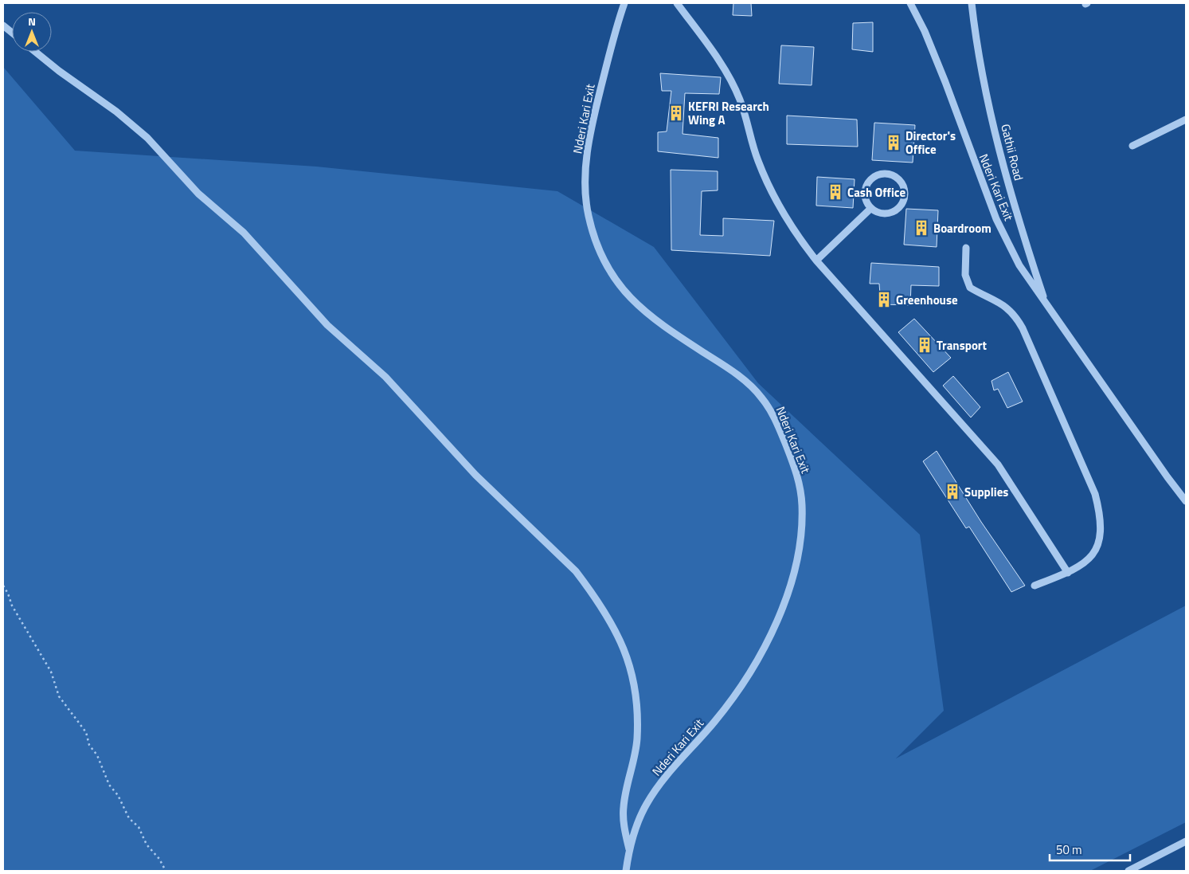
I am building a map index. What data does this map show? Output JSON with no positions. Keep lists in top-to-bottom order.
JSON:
{
  "streets": {
    "street": ["Nderi Kari Exit", "Gathii Road"]
  },
  "crossings": [
    ["Nderi Kari Exit", "Gathii Road"]
  ],
  "places": {
    "building": [
      "KEFRI Research Wing A",
      "Director's Office",
      "Cash Office",
      "Boardroom",
      "Greenhouse",
      "Transport",
      "Supplies"
    ]
  },
  "scale_bar": "50 m",
  "north": "top"
}
